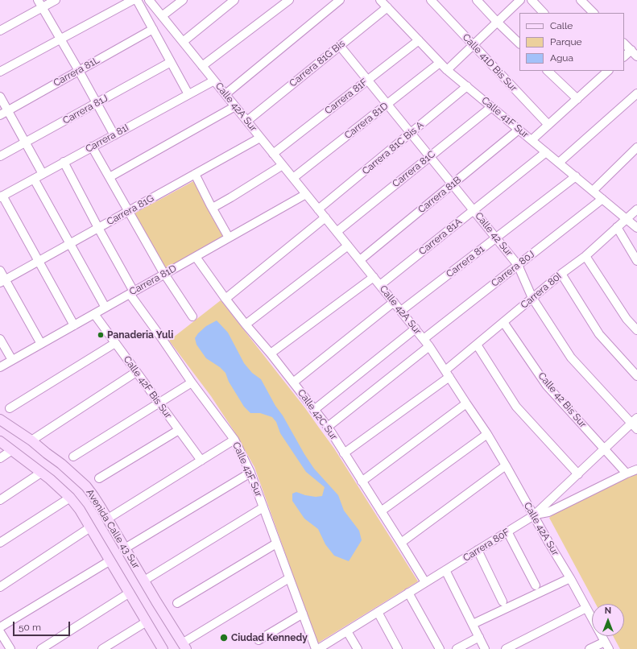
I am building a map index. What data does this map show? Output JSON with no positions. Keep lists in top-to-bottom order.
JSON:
{
  "streets": {
    "main road": ["Avenida Calle 43 Sur"],
    "street": [
      "Calle 41D Bis Sur",
      "Carrera 81G Bis",
      "Carrera 81L",
      "Carrera 81F",
      "Calle 42A Sur",
      "Carrera 81J",
      "Calle 41F Sur",
      "Carrera 81D",
      "Carrera 81I",
      "Carrera 81C Bis A",
      "Carrera 81C",
      "Carrera 81B",
      "Carrera 81G",
      "Calle 42 Sur",
      "Carrera 81A",
      "Carrera 81",
      "Carrera 80J",
      "Carrera 80I",
      "Calle 42F Bis Sur",
      "Calle 42 Bis Sur",
      "Calle 42C Sur",
      "Calle 42F Sur",
      "Carrera 80F"
    ]
  },
  "crossings": [
    ["Carrera 81G Bis", "Calle 42A Sur"],
    ["Carrera 81G Bis", "Calle 41F Sur"],
    ["Carrera 81G Bis", "Calle 42 Sur"],
    ["Carrera 81F", "Calle 42A Sur"],
    ["Carrera 81F", "Calle 41F Sur"],
    ["Carrera 81F", "Calle 42 Sur"],
    ["Calle 42A Sur", "Carrera 81D"],
    ["Calle 42A Sur", "Carrera 81I"],
    ["Calle 42A Sur", "Carrera 81C Bis A"],
    ["Calle 42A Sur", "Carrera 81C"],
    ["Calle 42A Sur", "Carrera 81B"],
    ["Calle 42A Sur", "Carrera 81G"],
    ["Calle 42A Sur", "Carrera 81A"],
    ["Calle 42A Sur", "Carrera 81"],
    ["Calle 42A Sur", "Carrera 80J"],
    ["Calle 42A Sur", "Carrera 80I"],
    ["Calle 42A Sur", "Carrera 80F"],
    ["Calle 41F Sur", "Carrera 81D"],
    ["Calle 41F Sur", "Carrera 81C Bis A"],
    ["Calle 41F Sur", "Carrera 81C"],
    ["Calle 41F Sur", "Carrera 81B"],
    ["Calle 41F Sur", "Carrera 81A"],
    ["Calle 41F Sur", "Carrera 81"],
    ["Calle 41F Sur", "Carrera 80J"],
    ["Calle 41F Sur", "Carrera 80I"],
    ["Carrera 81D", "Calle 42 Sur"],
    ["Carrera 81D", "Calle 42F Bis Sur"],
    ["Carrera 81D", "Calle 42C Sur"],
    ["Carrera 81D", "Calle 42F Sur"],
    ["Carrera 81I", "Calle 42F Sur"],
    ["Carrera 81C Bis A", "Calle 42 Sur"],
    ["Carrera 81C", "Calle 42 Sur"],
    ["Carrera 81B", "Calle 42 Sur"],
    ["Carrera 81G", "Calle 42F Sur"],
    ["Calle 42 Sur", "Carrera 81A"],
    ["Calle 42 Sur", "Carrera 81"],
    ["Calle 42 Sur", "Carrera 80J"],
    ["Calle 42 Sur", "Carrera 80I"],
    ["Calle 42 Sur", "Carrera 80F"],
    ["Carrera 80I", "Calle 42 Bis Sur"],
    ["Carrera 80I", "Calle 42C Sur"],
    ["Calle 42 Bis Sur", "Carrera 80F"],
    ["Calle 42C Sur", "Carrera 80F"]
  ],
  "places": ["Panaderia Yuli", "Ciudad Kennedy"],
  "legend": ["Calle", "Parque", "Agua"],
  "scale_bar": "50 m",
  "north": "top"
}
